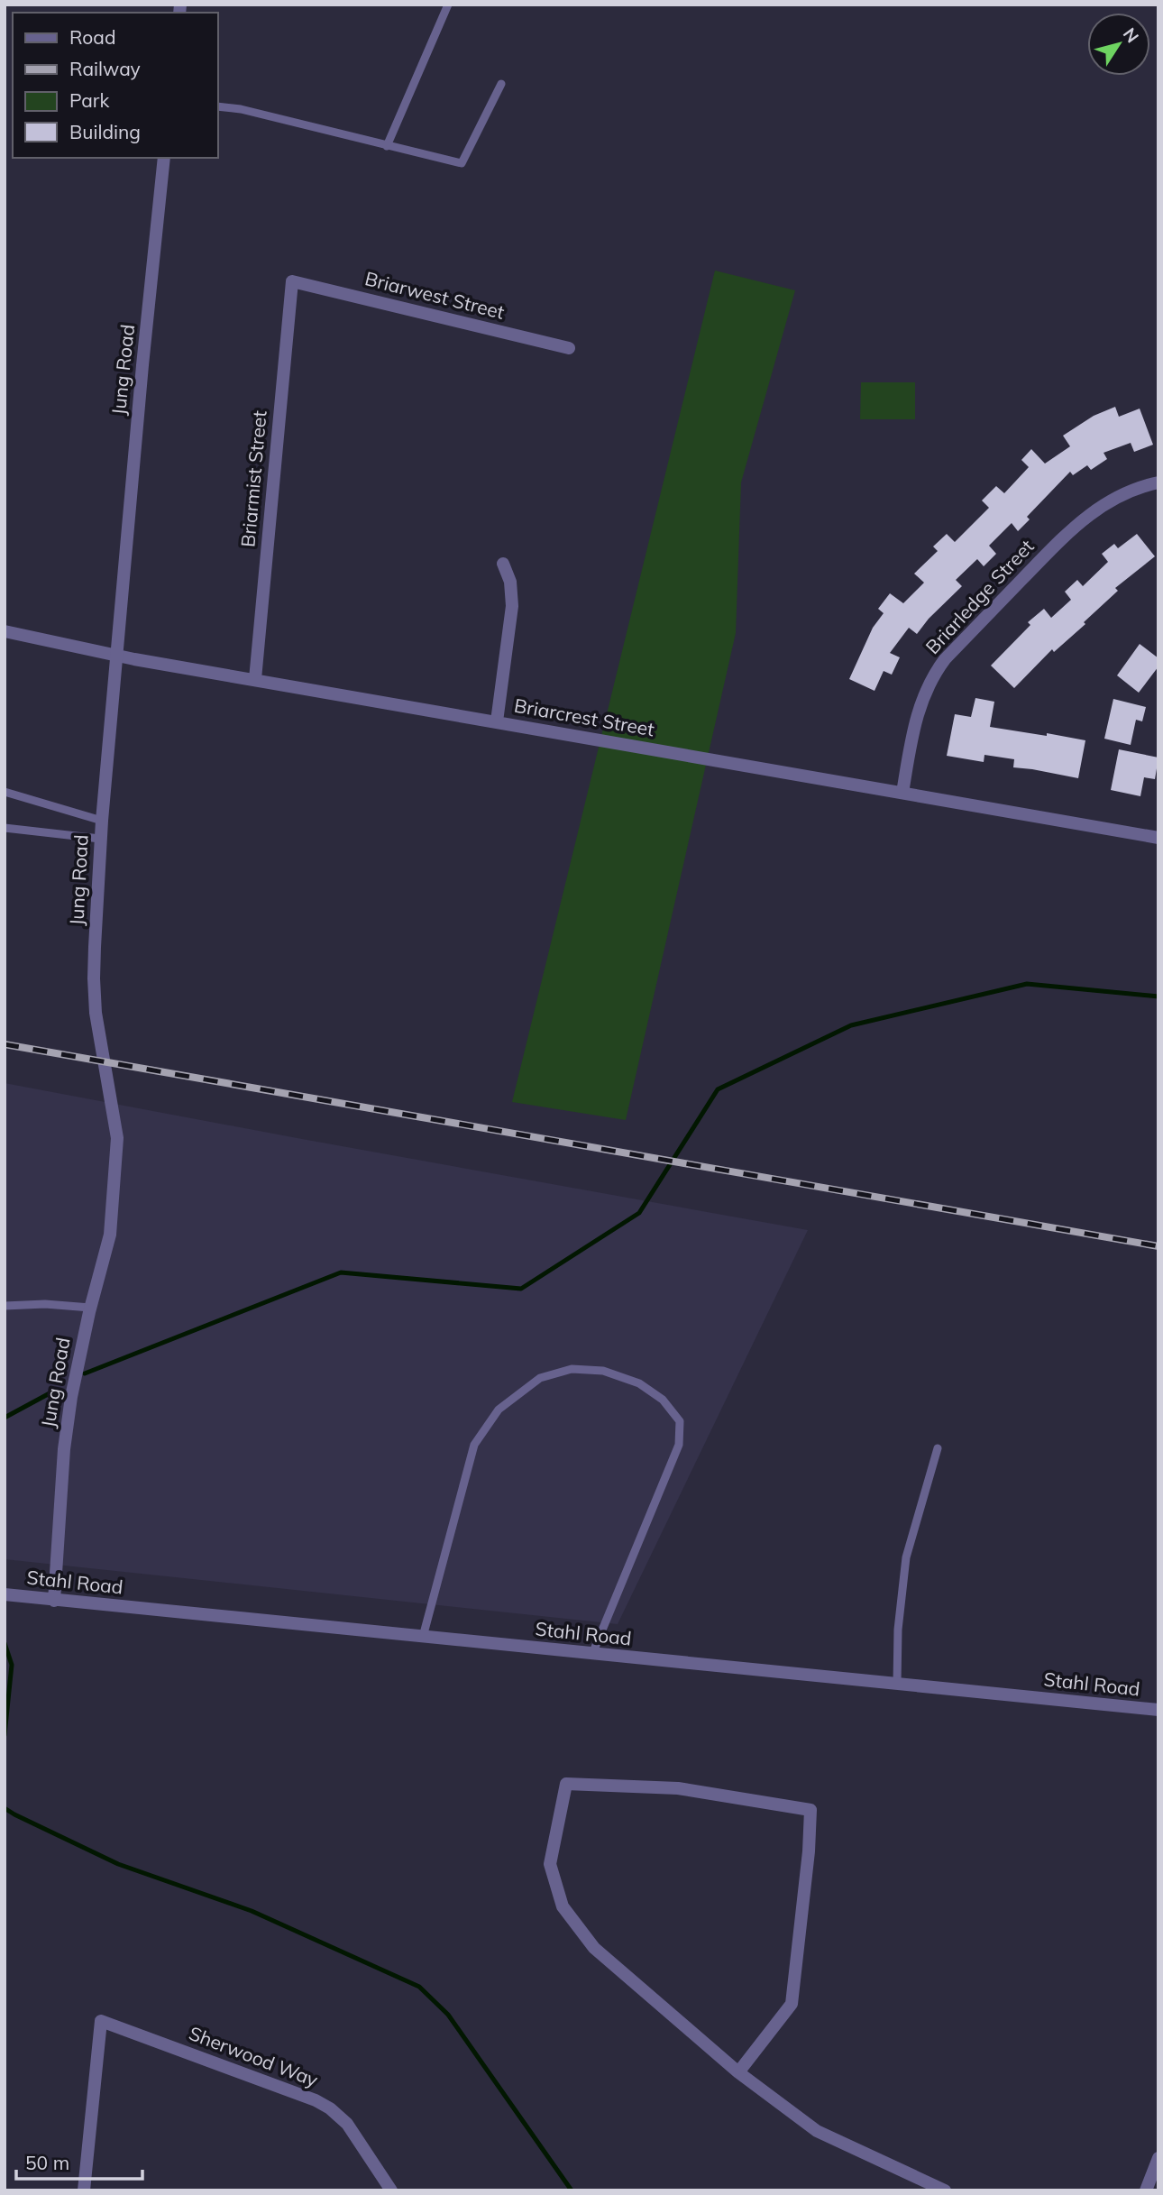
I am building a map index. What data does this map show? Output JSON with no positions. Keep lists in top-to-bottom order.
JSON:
{
  "streets": {
    "street": [
      "Briarwest Street",
      "Jung Road",
      "Briarmist Street",
      "Briarledge Street",
      "Briarcrest Street",
      "Stahl Road",
      "Sherwood Way"
    ]
  },
  "crossings": [
    ["Briarwest Street", "Briarmist Street"],
    ["Jung Road", "Briarcrest Street"],
    ["Jung Road", "Stahl Road"],
    ["Briarmist Street", "Briarcrest Street"],
    ["Briarledge Street", "Briarcrest Street"]
  ],
  "legend": [
    "Road",
    "Railway",
    "Park",
    "Building"
  ],
  "scale_bar": "50 m",
  "north": "top right"
}
